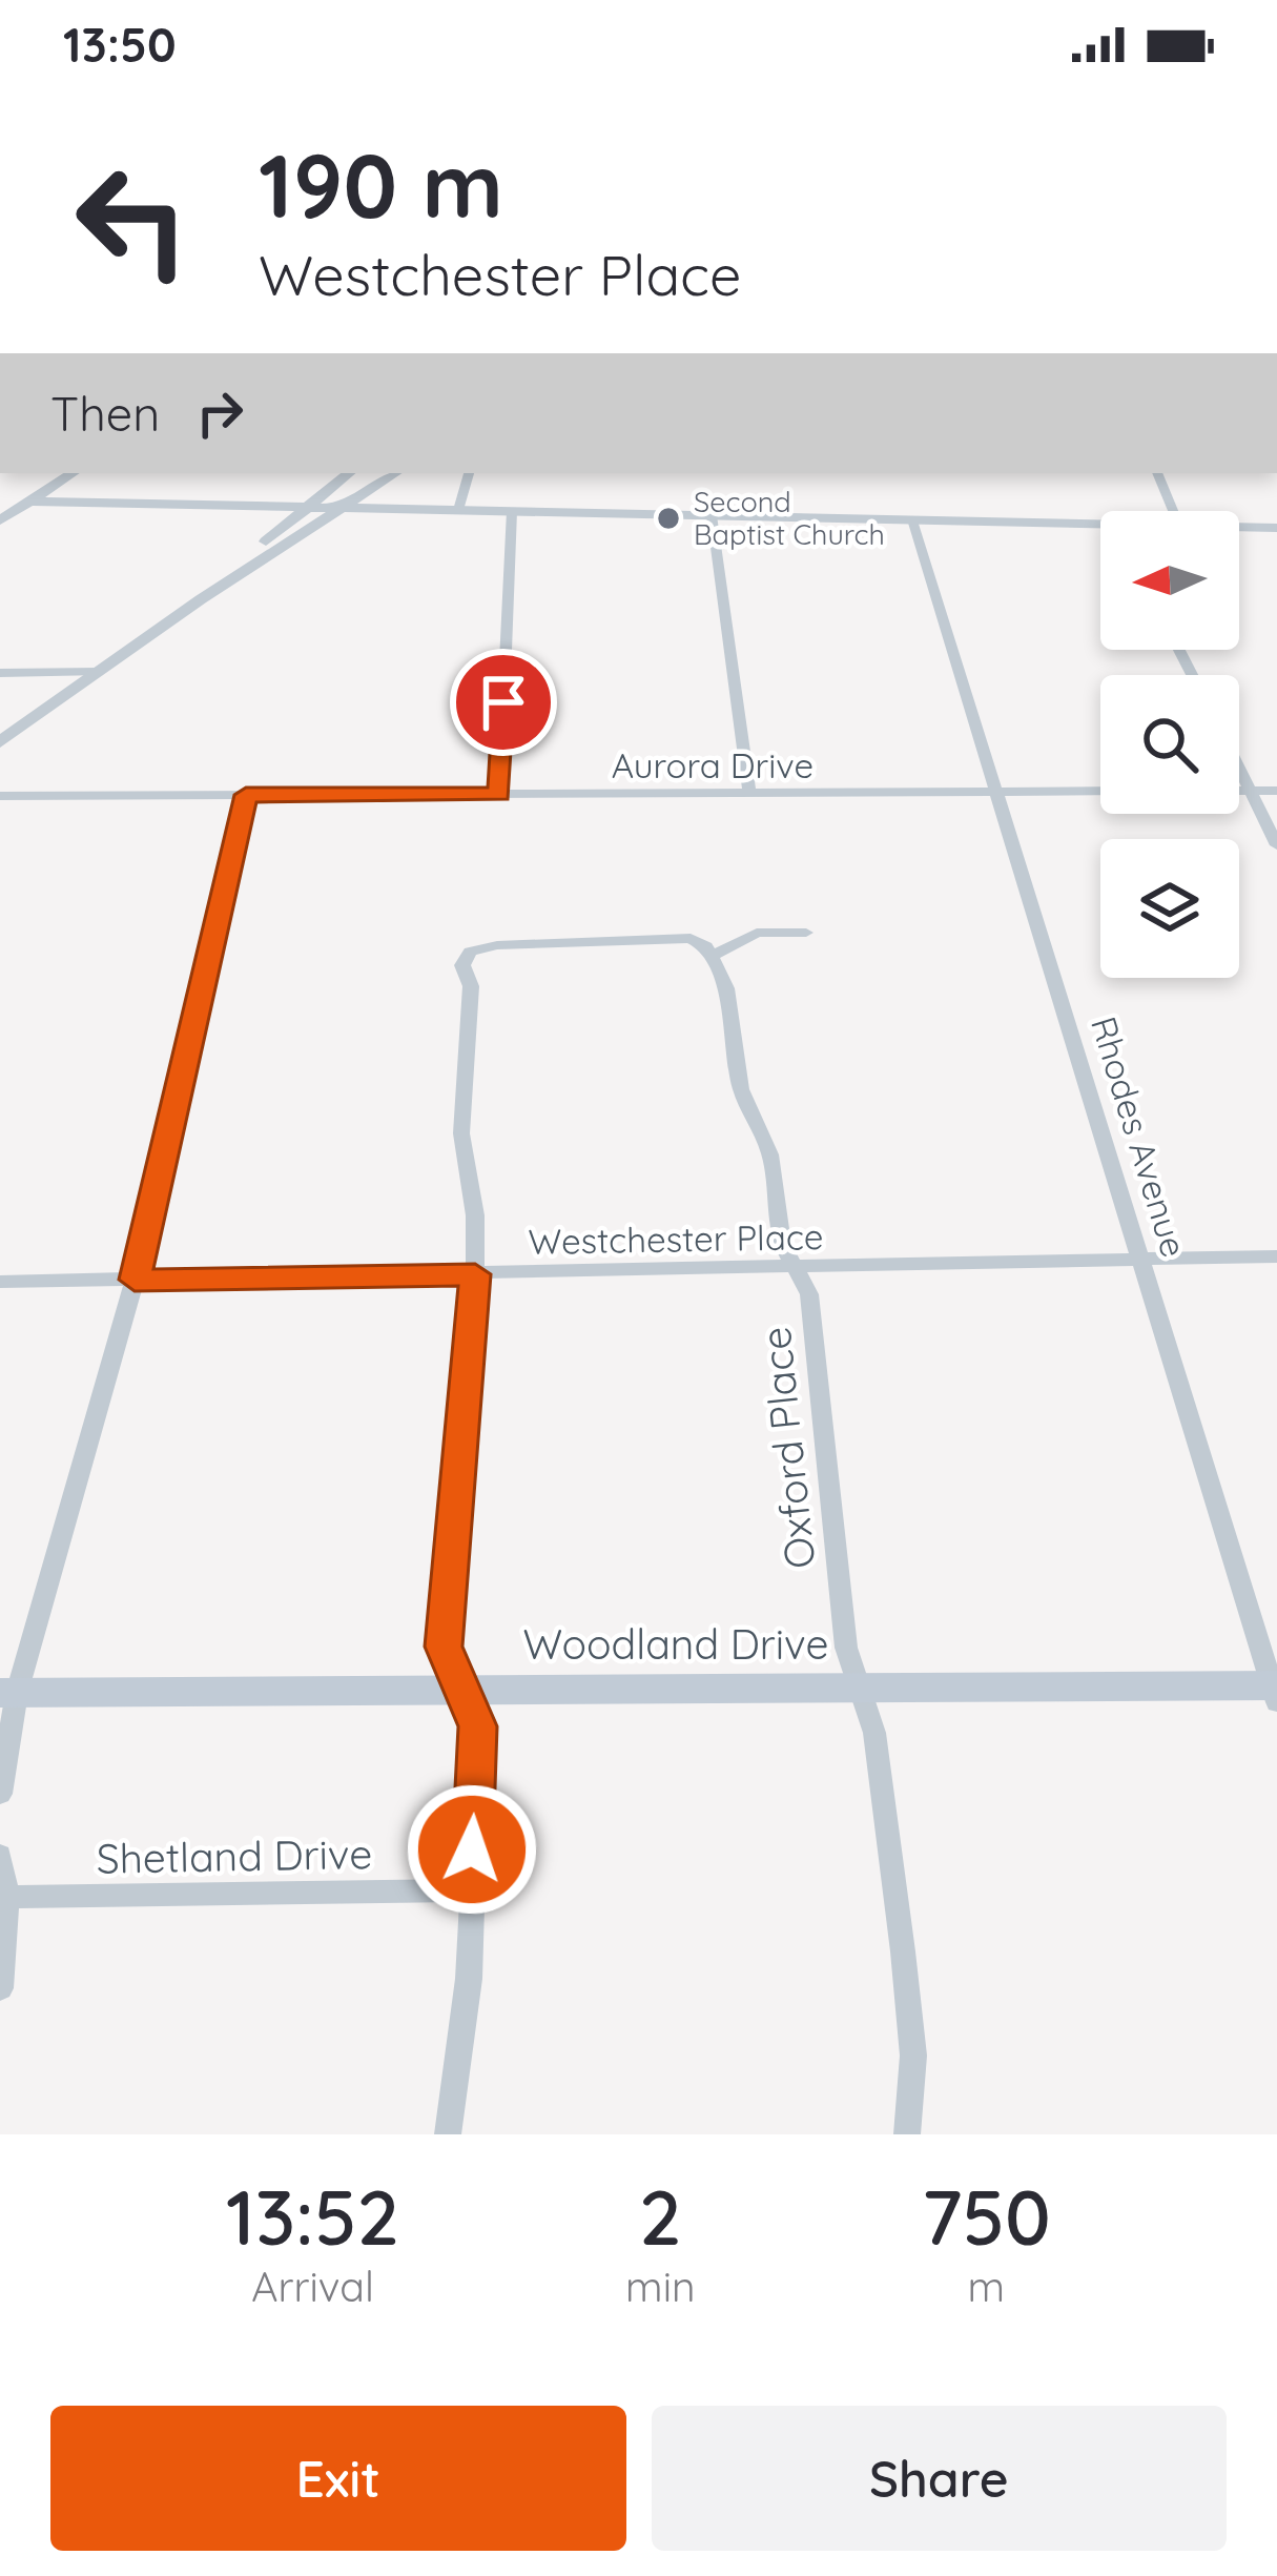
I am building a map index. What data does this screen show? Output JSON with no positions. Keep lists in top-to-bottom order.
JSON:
{
  "streets": {
    "main road": ["Woodland Drive"],
    "street": [
      "Aurora Drive",
      "Rhodes Avenue",
      "Westchester Place",
      "Oxford Place",
      "Shetland Drive"
    ]
  },
  "crossings": [
    ["Aurora Drive", "Rhodes Avenue"],
    ["Rhodes Avenue", "Westchester Place"],
    ["Rhodes Avenue", "Woodland Drive"],
    ["Westchester Place", "Oxford Place"],
    ["Oxford Place", "Woodland Drive"]
  ],
  "places": ["Second Baptist Church"],
  "north": "left",
  "page": {
    "status": "13:50",
    "turn": ["190 m", "Westchester Place"],
    "then": "Then",
    "eta": [
      "13:52",
      "Arrival",
      "2",
      "min",
      "750",
      "m"
    ],
    "buttons": ["Exit", "Share"]
  }
}
